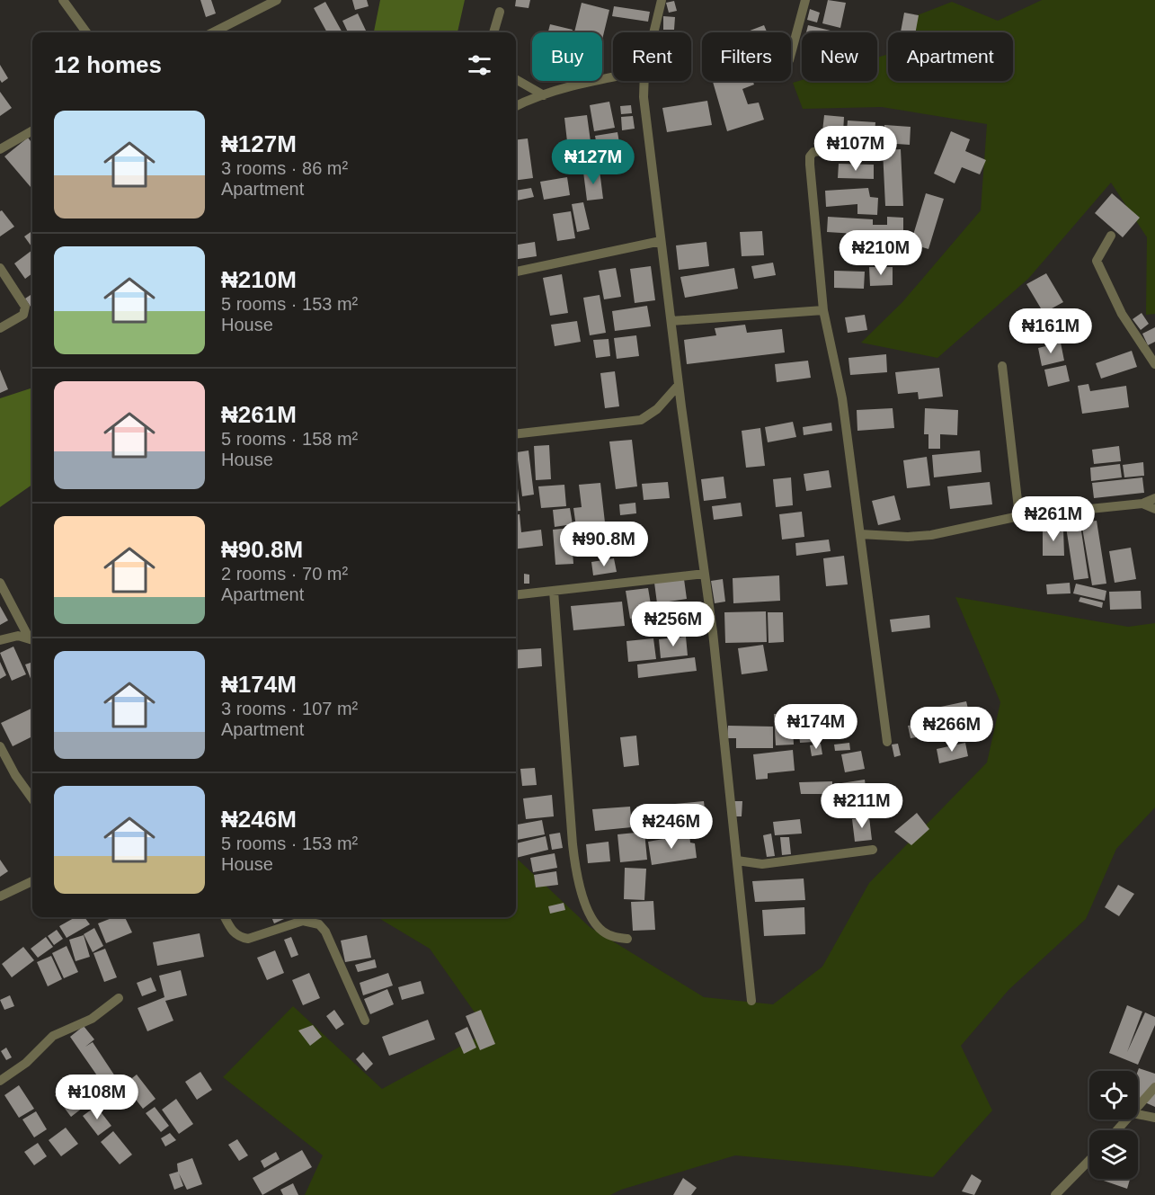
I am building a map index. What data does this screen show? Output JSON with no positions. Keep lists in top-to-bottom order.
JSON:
{
  "page": {
    "chip": [
      "Buy",
      "Rent",
      "Filters",
      "New",
      "Apartment"
    ],
    "heading": "12 homes",
    "list": [
      {
        "name": "₦127M",
        "note": "3 rooms · 86 m² · Apartment"
      },
      {
        "name": "₦210M",
        "note": "5 rooms · 153 m² · House"
      },
      {
        "name": "₦261M",
        "note": "5 rooms · 158 m² · House"
      },
      {
        "name": "₦90.8M",
        "note": "2 rooms · 70 m² · Apartment"
      },
      {
        "name": "₦174M",
        "note": "3 rooms · 107 m² · Apartment"
      },
      {
        "name": "₦246M",
        "note": "5 rooms · 153 m² · House"
      }
    ],
    "price": [
      "₦107M",
      "₦127M",
      "₦210M",
      "₦161M",
      "₦261M",
      "₦90.8M",
      "₦256M",
      "₦174M",
      "₦266M",
      "₦211M",
      "₦246M",
      "₦108M"
    ]
  }
}
